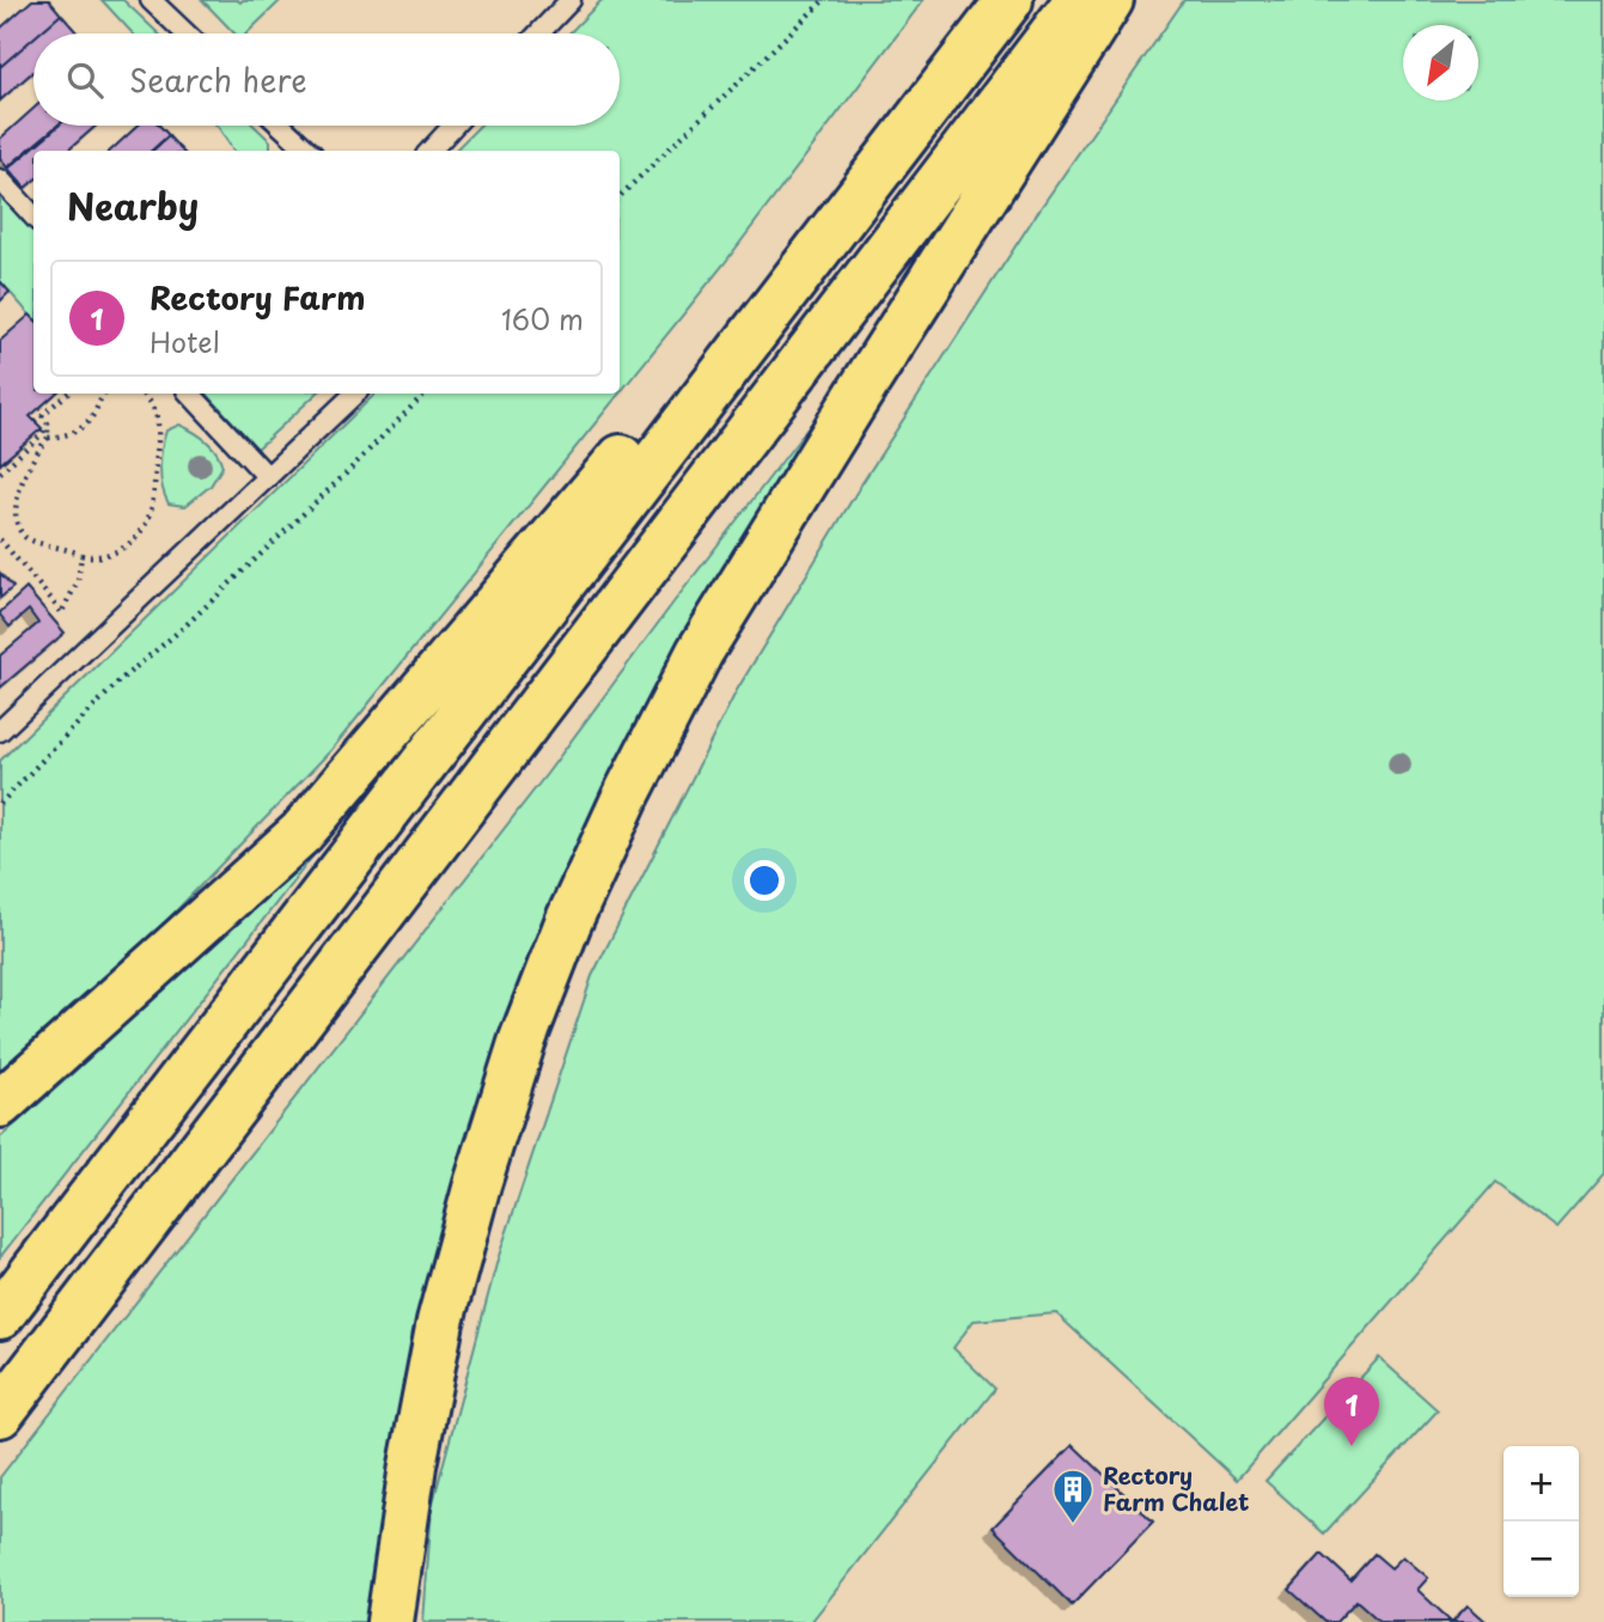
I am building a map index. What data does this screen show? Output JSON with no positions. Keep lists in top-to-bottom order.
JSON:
{
  "places": {
    "building": ["Rectory Farm Chalet"]
  },
  "north": "bottom left",
  "page": {
    "search": "Search here",
    "heading": "Nearby",
    "list": [
      {
        "mark": "1",
        "name": "Rectory Farm",
        "note": "Hotel",
        "value": "160 m"
      }
    ],
    "pins": "1",
    "map_buttons": ["+", "−"]
  }
}
